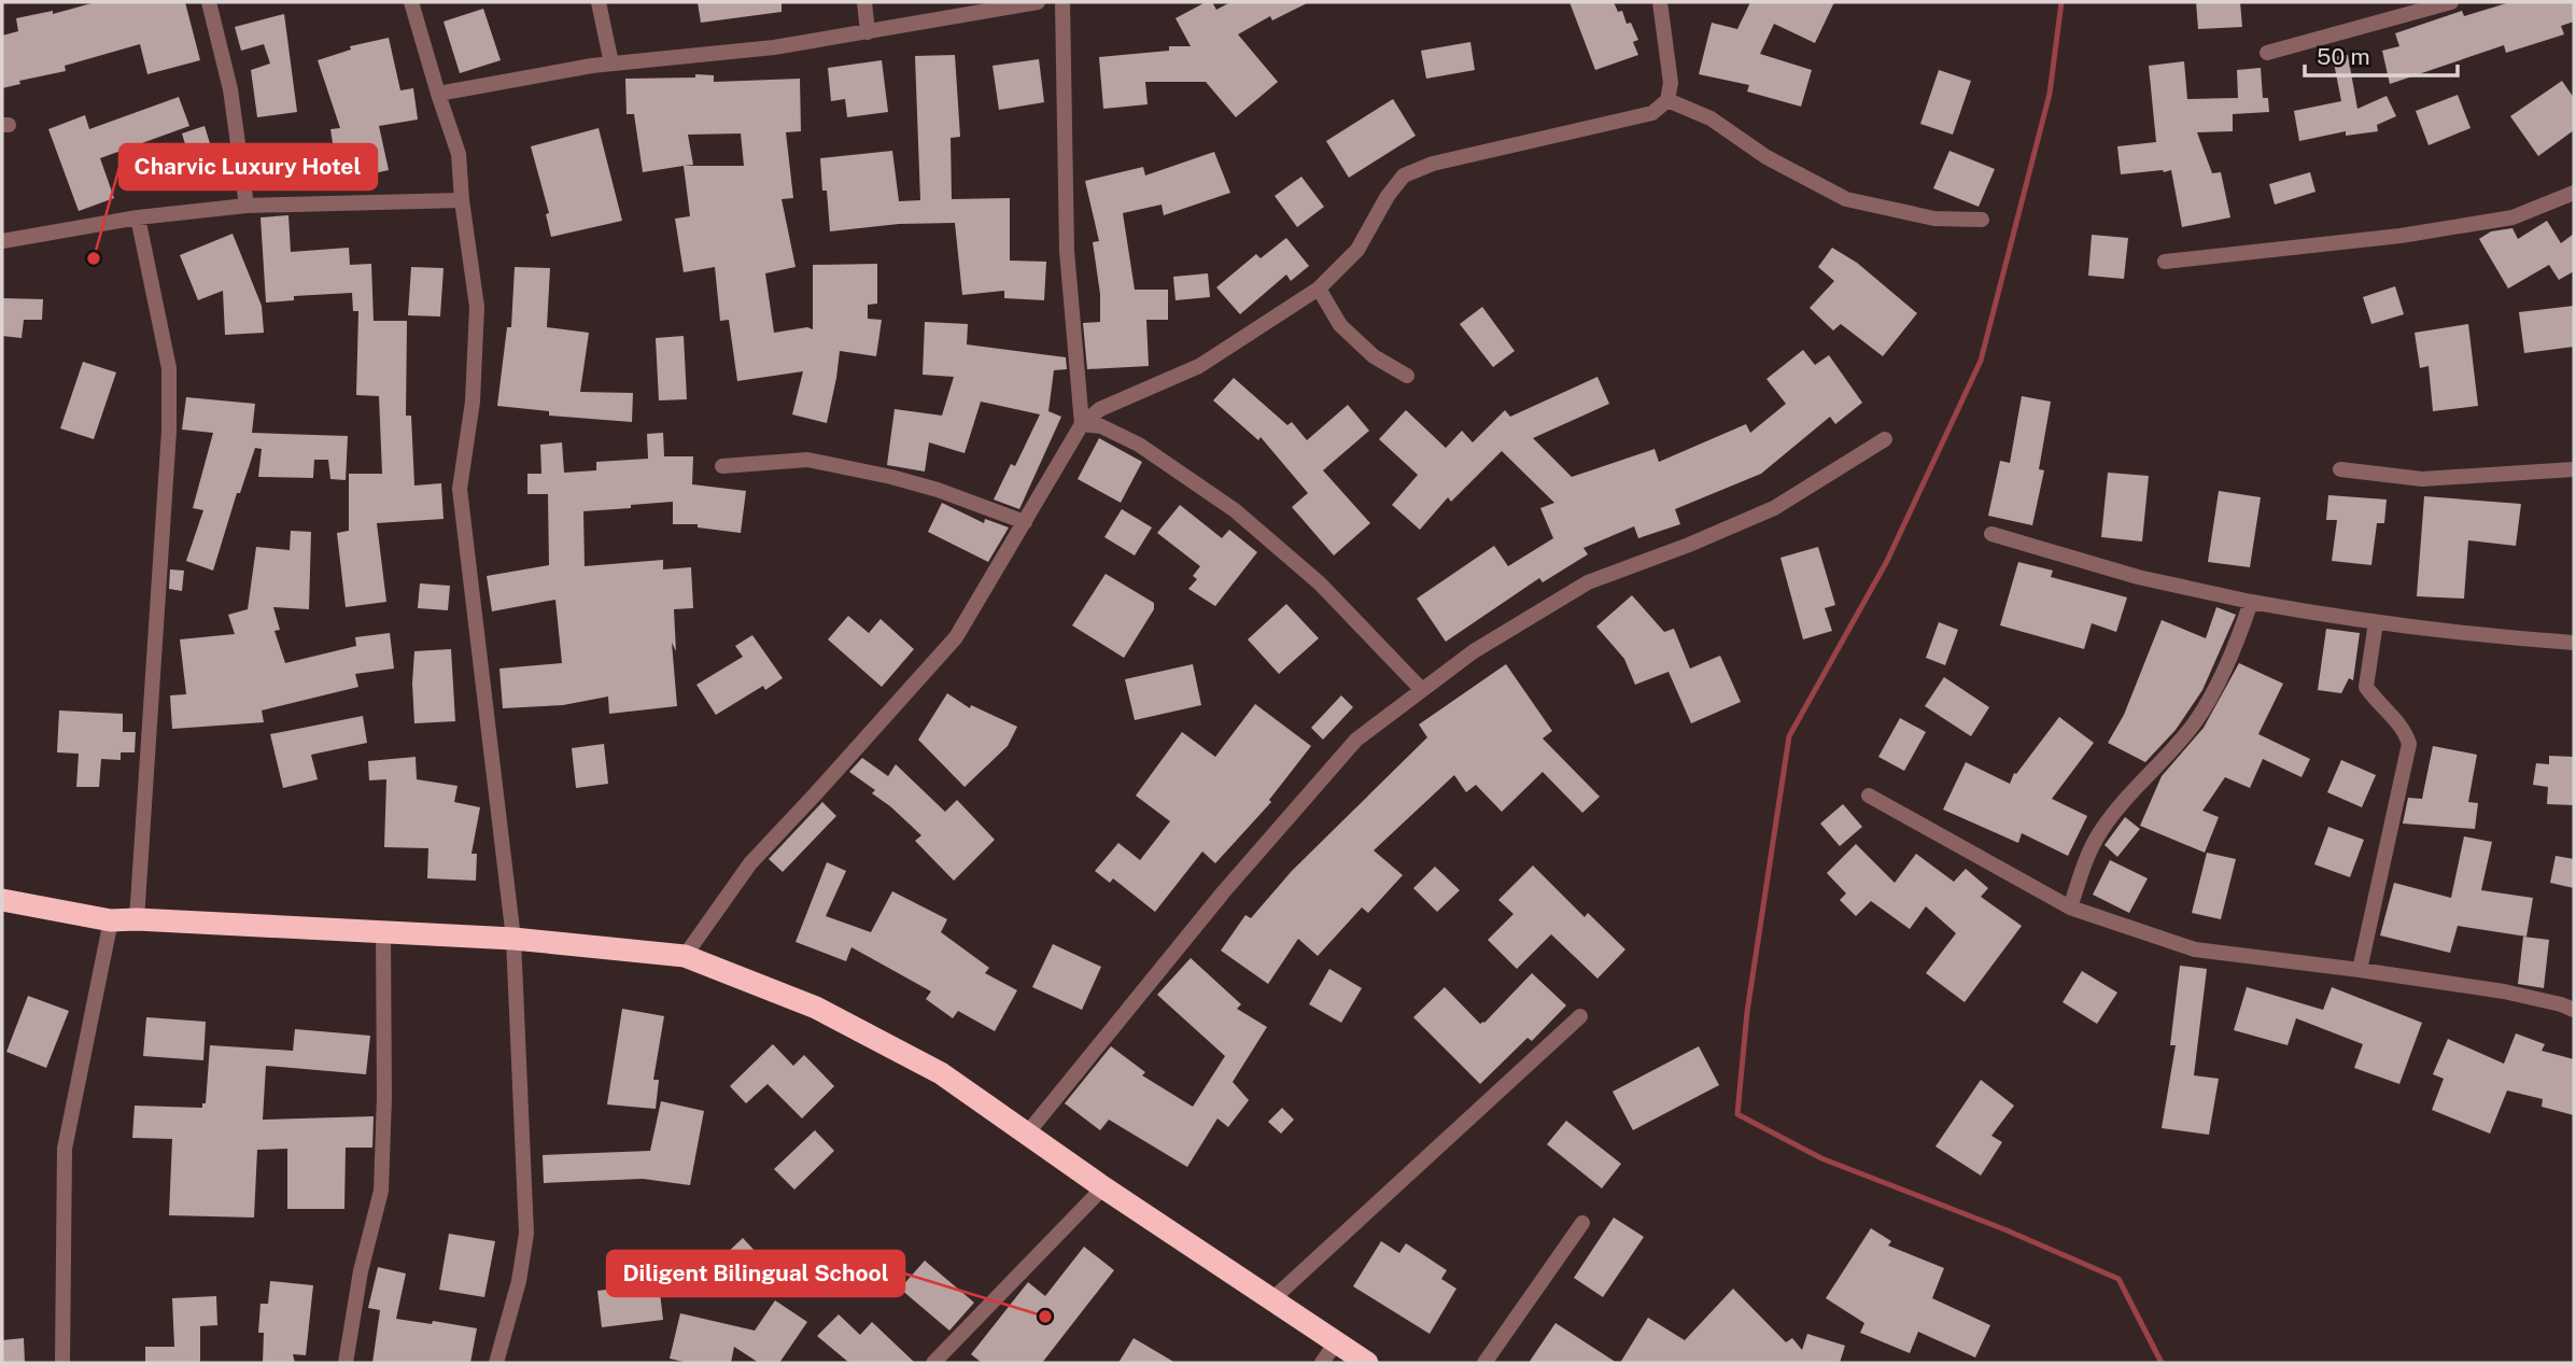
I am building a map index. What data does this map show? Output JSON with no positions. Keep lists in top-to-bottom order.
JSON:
{
  "places": ["Charvic Luxury Hotel", "Diligent Bilingual School"],
  "scale_bar": "50 m"
}
